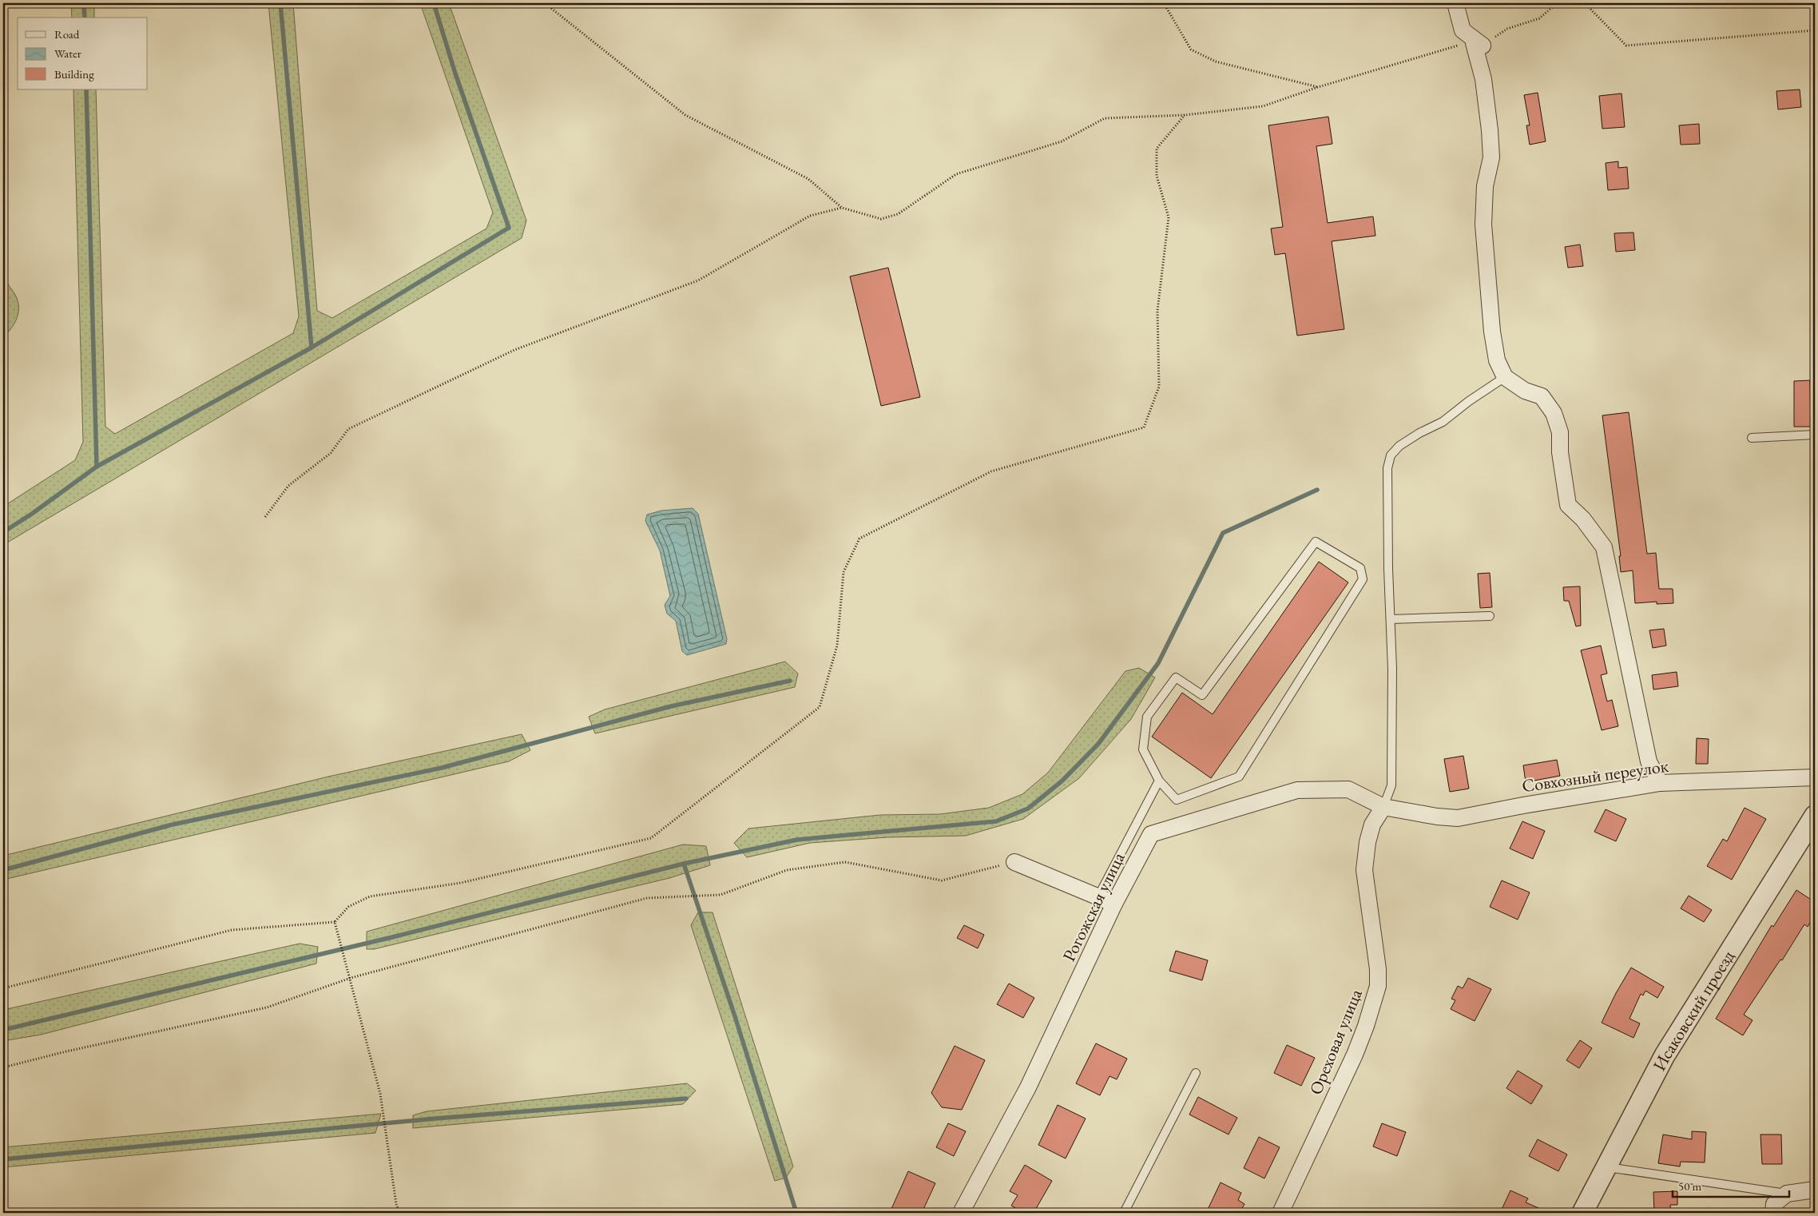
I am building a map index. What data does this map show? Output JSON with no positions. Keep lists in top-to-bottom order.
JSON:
{
  "streets": {
    "street": [
      "Совхозный переулок",
      "Рогожская улица",
      "Исаковский проезд",
      "Ореховая улица"
    ]
  },
  "crossings": [
    ["Совхозный переулок", "Рогожская улица"],
    ["Совхозный переулок", "Ореховая улица"],
    ["Рогожская улица", "Ореховая улица"]
  ],
  "legend": ["Road", "Water", "Building"],
  "scale_bar": "50 m"
}
